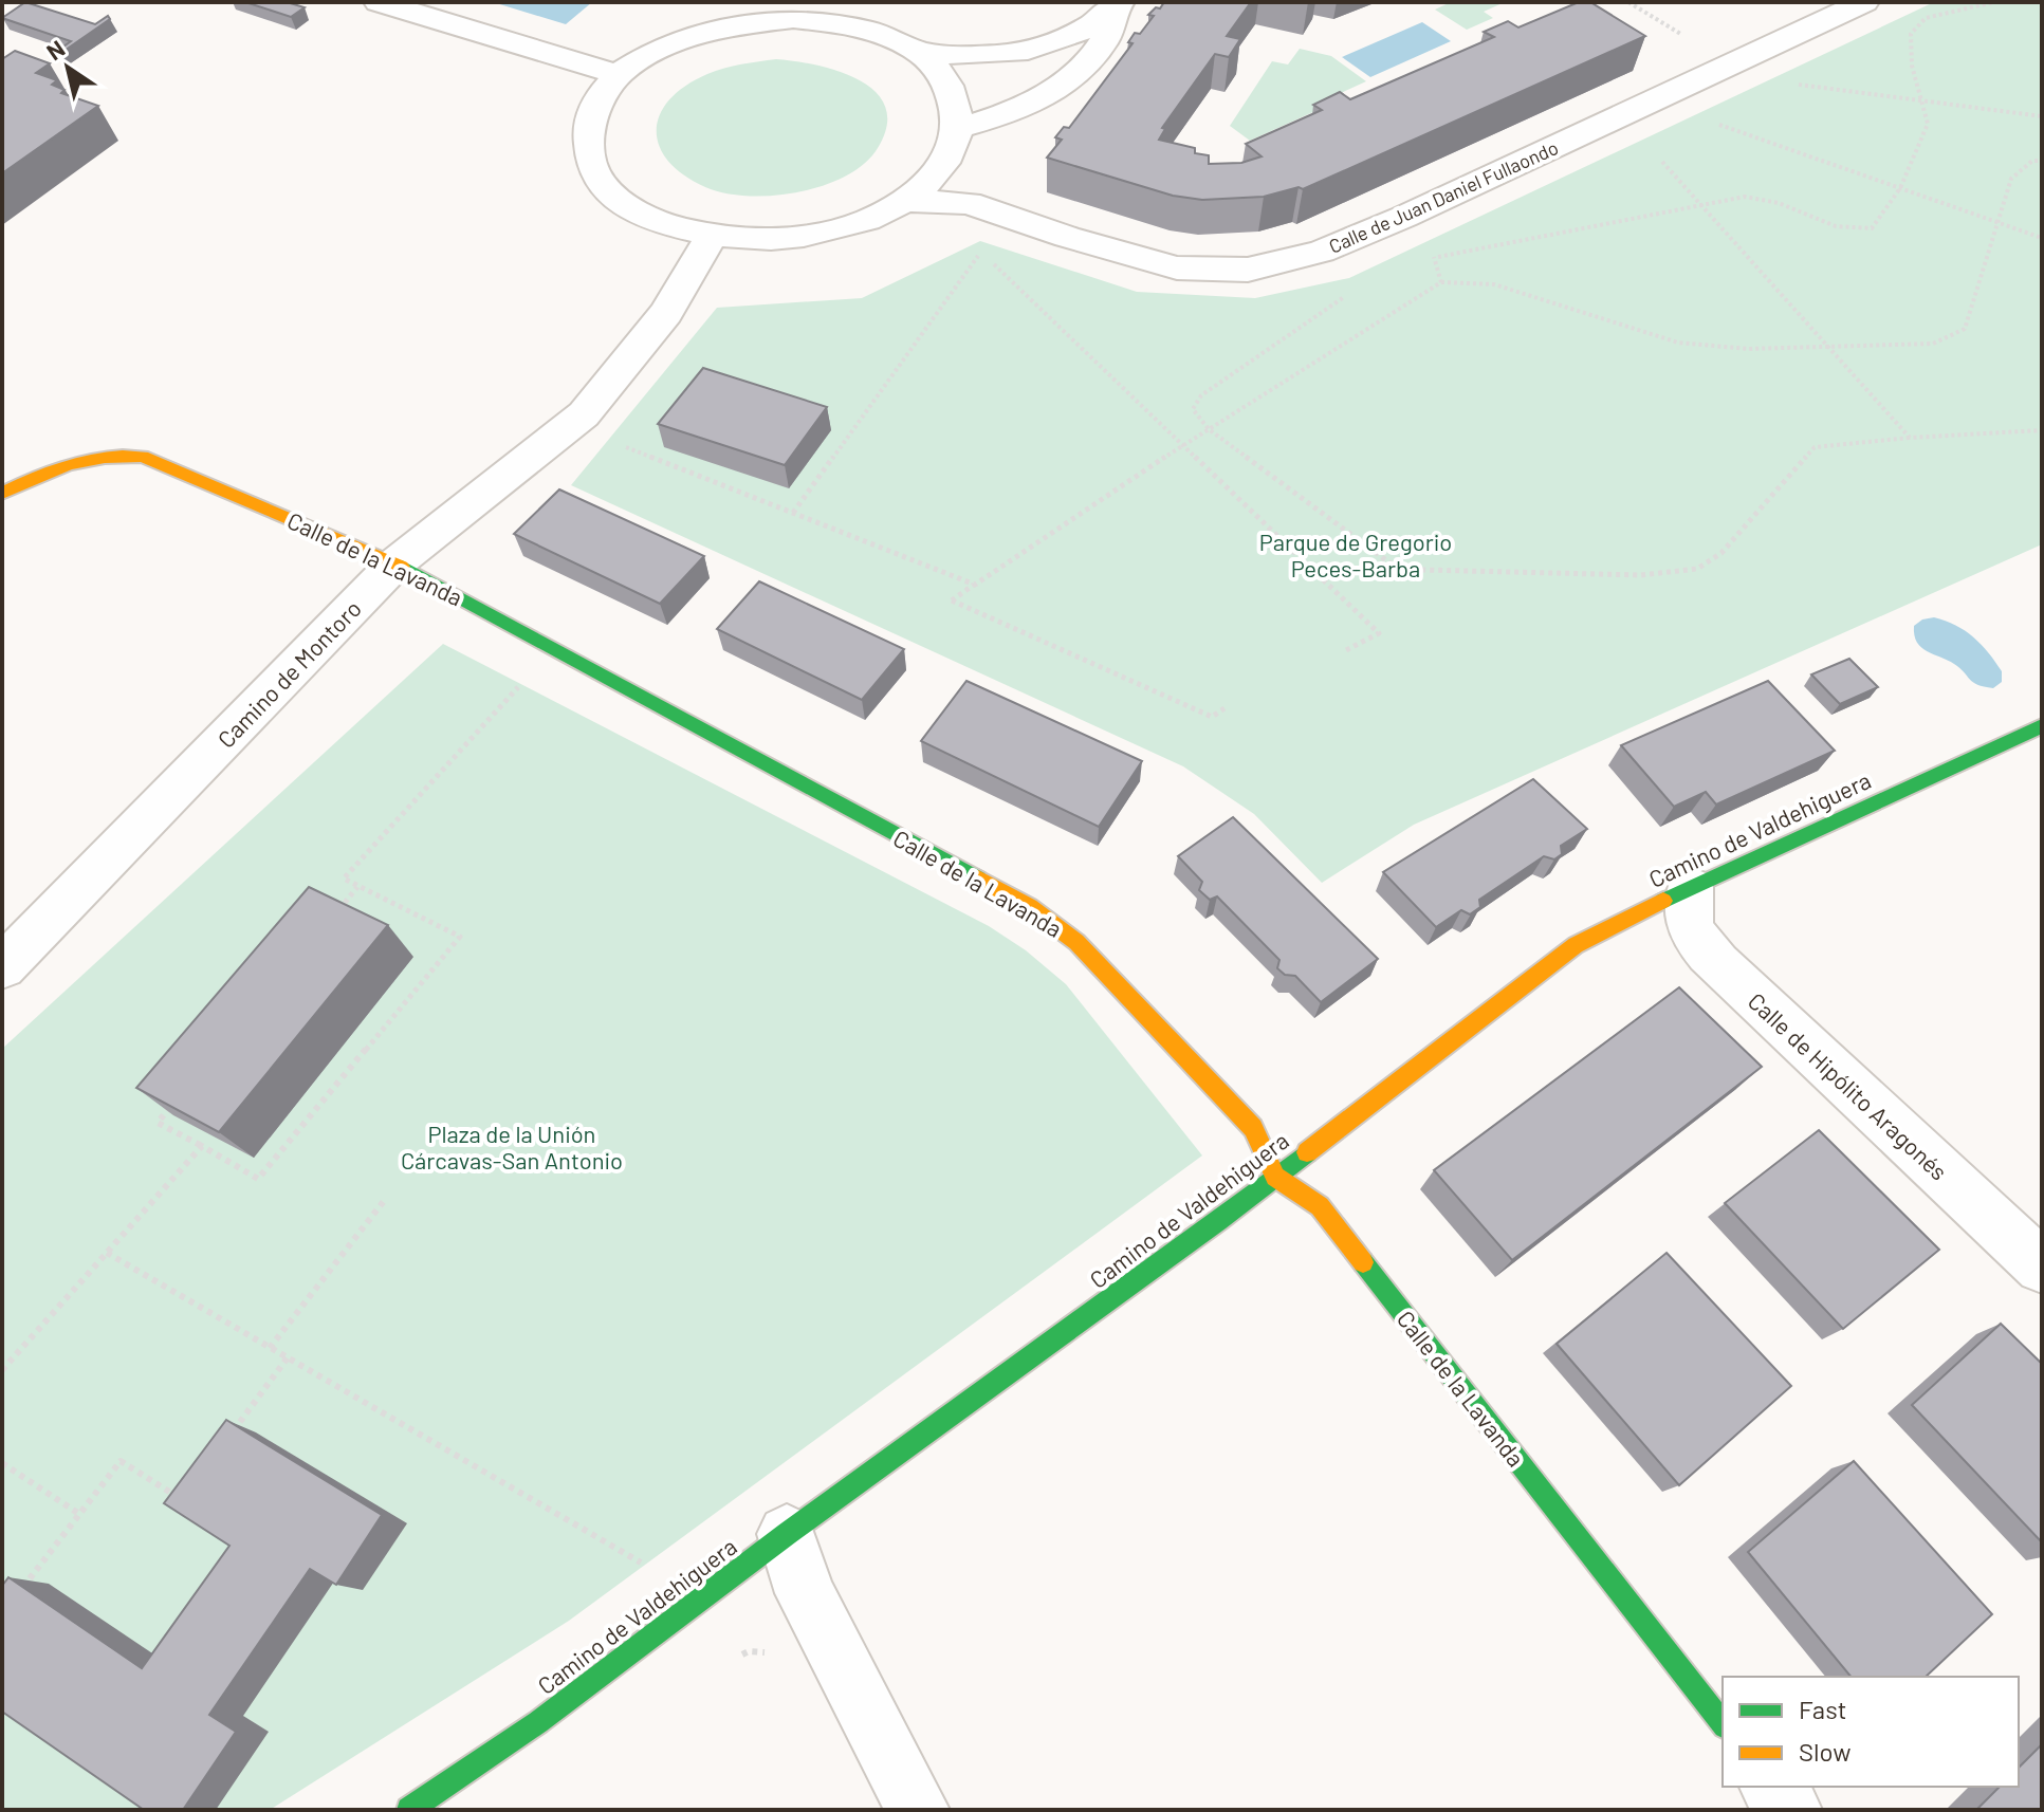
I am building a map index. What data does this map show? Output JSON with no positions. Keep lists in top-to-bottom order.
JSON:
{
  "streets": {
    "street": [
      "Calle de Juan Daniel Fullaondo",
      "Calle de la Lavanda",
      "Camino de Montoro",
      "Camino de Valdehiguera",
      "Calle de Hipólito Aragonés"
    ]
  },
  "crossings": [
    ["Calle de Juan Daniel Fullaondo", "Camino de Montoro"],
    ["Calle de la Lavanda", "Camino de Montoro"],
    ["Calle de la Lavanda", "Camino de Valdehiguera"],
    ["Camino de Valdehiguera", "Calle de Hipólito Aragonés"]
  ],
  "parks": ["Parque de Gregorio Peces-Barba", "Plaza de la Unión Cárcavas-San Antonio"],
  "legend": ["Fast", "Slow"],
  "north": "top left"
}
